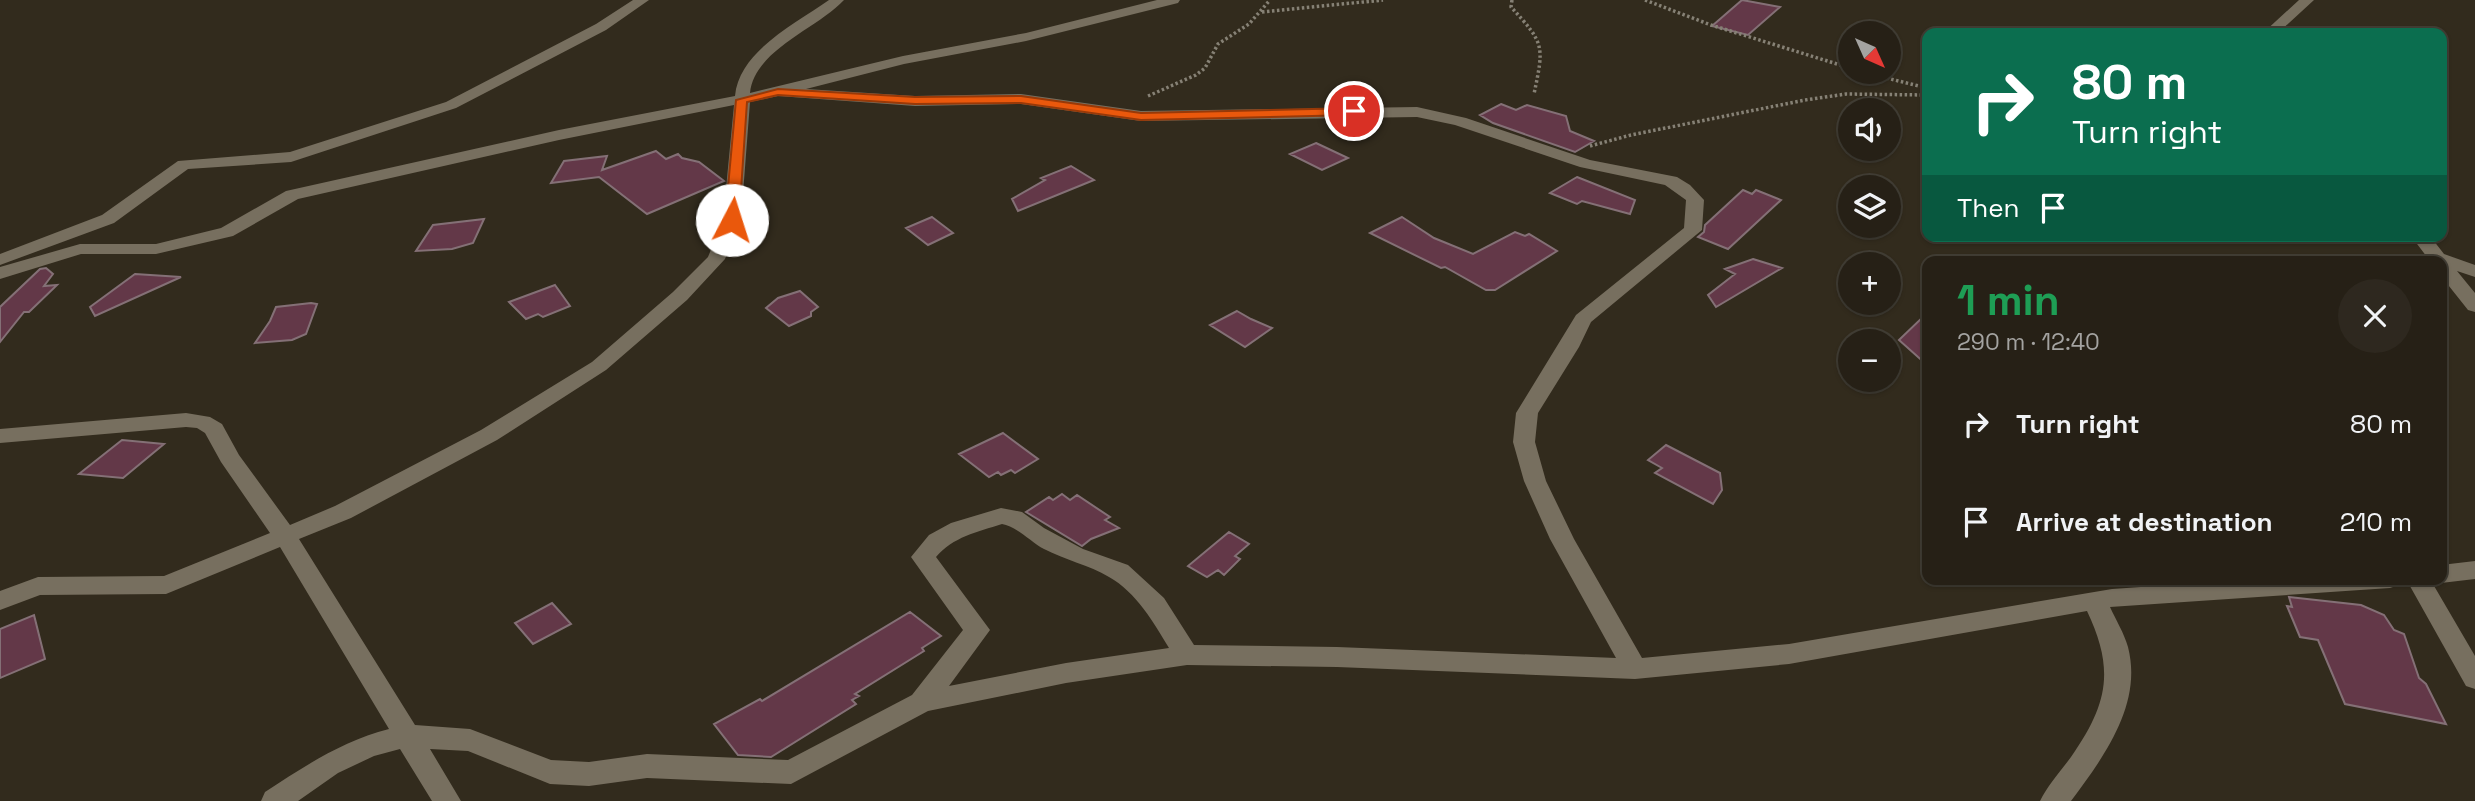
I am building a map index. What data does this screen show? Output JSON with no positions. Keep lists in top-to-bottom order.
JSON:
{
  "north": "bottom right",
  "page": {
    "map_buttons": ["+", "−"],
    "turn": ["80 m", "Turn right"],
    "then": "Then",
    "heading": ["1 min", "290 m · 12:40"],
    "list": [
      {
        "name": "Turn right",
        "value": "80 m"
      },
      {
        "name": "Arrive at destination",
        "value": "210 m"
      }
    ]
  }
}
